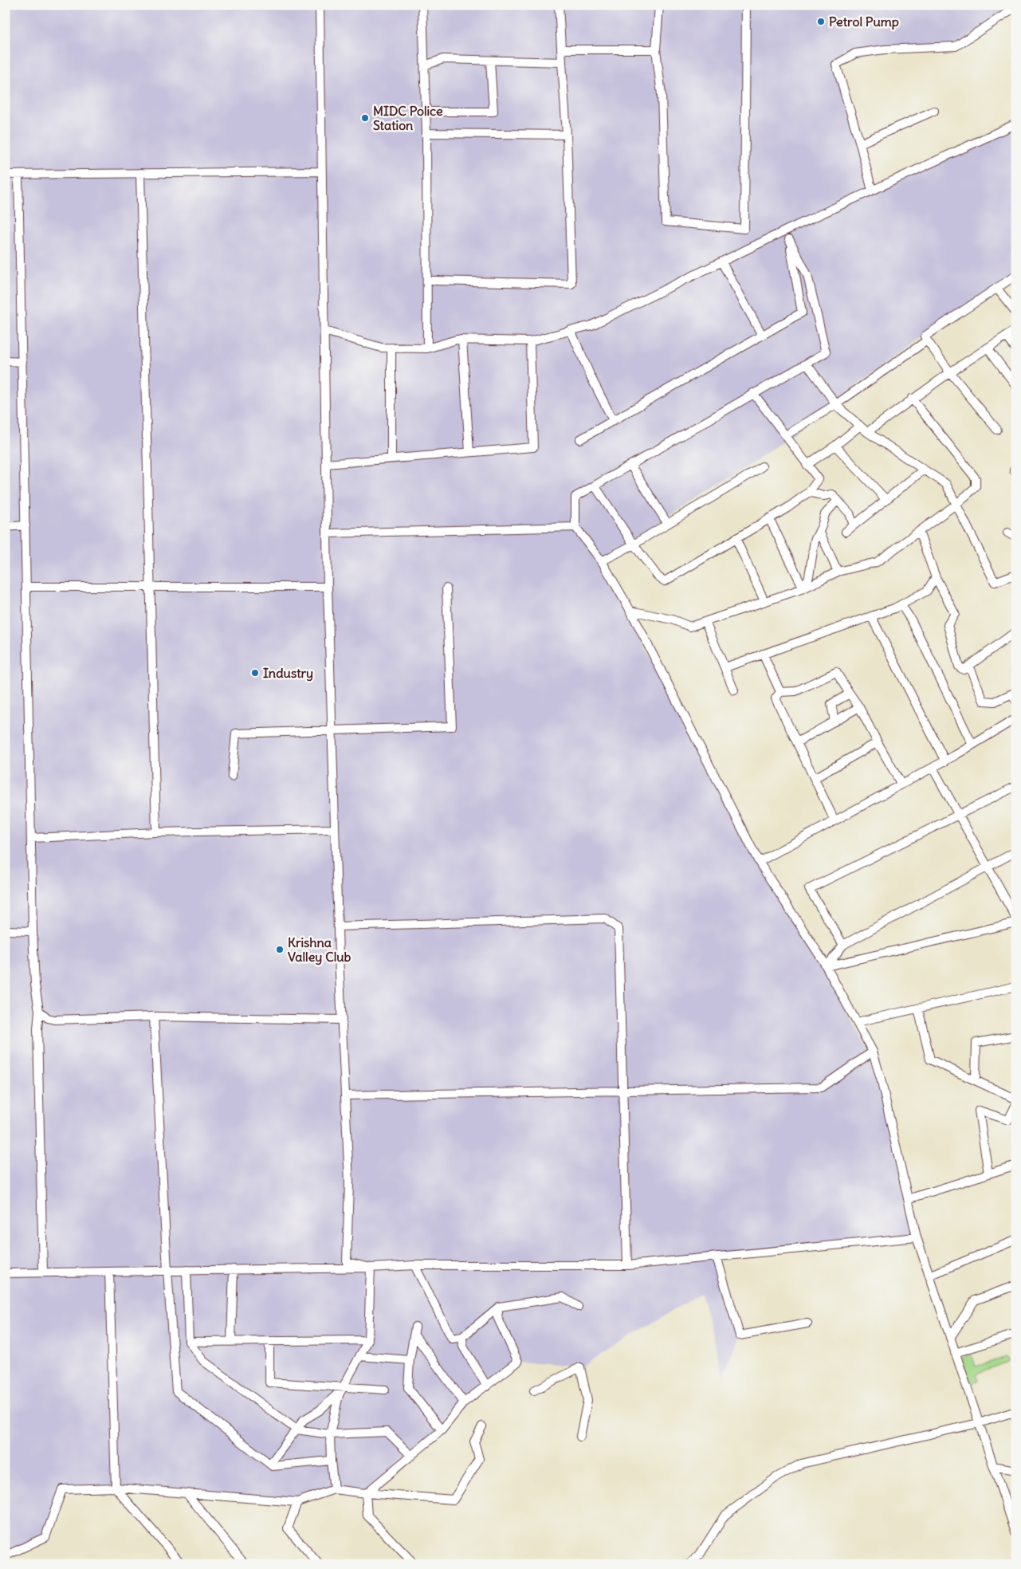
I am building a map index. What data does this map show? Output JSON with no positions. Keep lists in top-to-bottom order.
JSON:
{
  "places": [
    "Petrol Pump",
    "MIDC Police Station",
    "Industry",
    "Krishna Valley Club"
  ]
}
